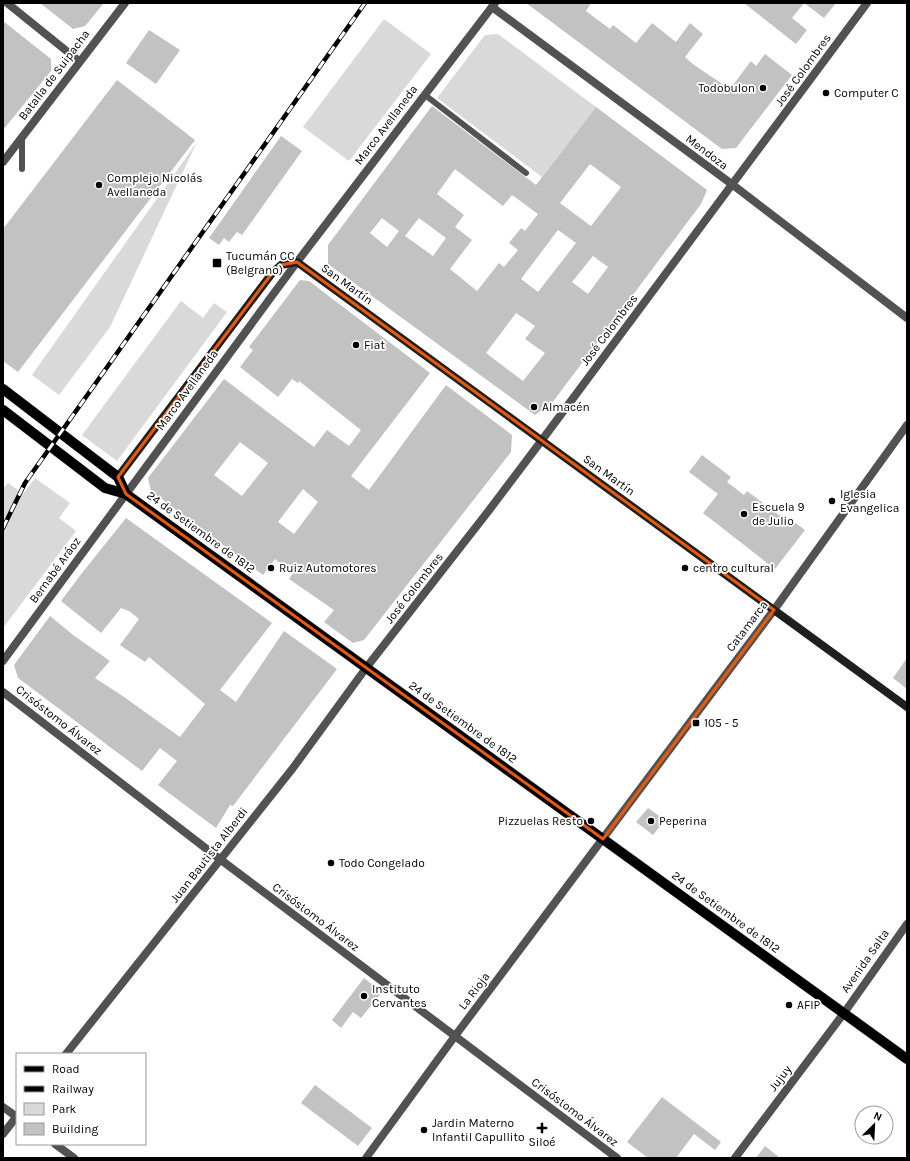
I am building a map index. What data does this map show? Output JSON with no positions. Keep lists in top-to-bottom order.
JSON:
{
  "streets": {
    "main road": ["Marco Avellaneda", "San Martín", "24 de Setiembre de 1812"],
    "street": [
      "José Colombres",
      "Batalla de Suipacha",
      "Mendoza",
      "Bernabé Aráoz",
      "Catamarca",
      "Crisóstomo Álvarez",
      "Juan Bautista Alberdi",
      "Avenida Salta",
      "La Rioja",
      "Jujuy"
    ]
  },
  "crossings": [
    ["José Colombres", "Mendoza"],
    ["José Colombres", "San Martín"],
    ["José Colombres", "24 de Setiembre de 1812"],
    ["José Colombres", "Juan Bautista Alberdi"],
    ["Marco Avellaneda", "Mendoza"],
    ["Marco Avellaneda", "San Martín"],
    ["Marco Avellaneda", "24 de Setiembre de 1812"],
    ["Marco Avellaneda", "Bernabé Aráoz"],
    ["San Martín", "Catamarca"],
    ["24 de Setiembre de 1812", "Bernabé Aráoz"],
    ["24 de Setiembre de 1812", "Catamarca"],
    ["24 de Setiembre de 1812", "Juan Bautista Alberdi"],
    ["24 de Setiembre de 1812", "Avenida Salta"],
    ["24 de Setiembre de 1812", "La Rioja"],
    ["24 de Setiembre de 1812", "Jujuy"],
    ["Catamarca", "La Rioja"],
    ["Crisóstomo Álvarez", "Juan Bautista Alberdi"],
    ["Crisóstomo Álvarez", "La Rioja"],
    ["Avenida Salta", "Jujuy"]
  ],
  "places": {
    "other": [
      "Todobulon",
      "Computer C",
      "Complejo Nicolás Avellaneda",
      "Fiat",
      "Almacén",
      "Iglesia Evangelica",
      "Escuela 9 de Julio",
      "Ruiz Automotores",
      "centro cultural",
      "Pizzuelas Resto",
      "Peperina",
      "Todo Congelado",
      "Instituto Cervantes",
      "AFIP",
      "Jardin Materno Infantil Capullito"
    ],
    "transit": ["Tucumán CC (Belgrano)", "105 - 5"],
    "health": ["Siloé"]
  },
  "legend": [
    "Road",
    "Railway",
    "Park",
    "Building"
  ],
  "north": "top right"
}
